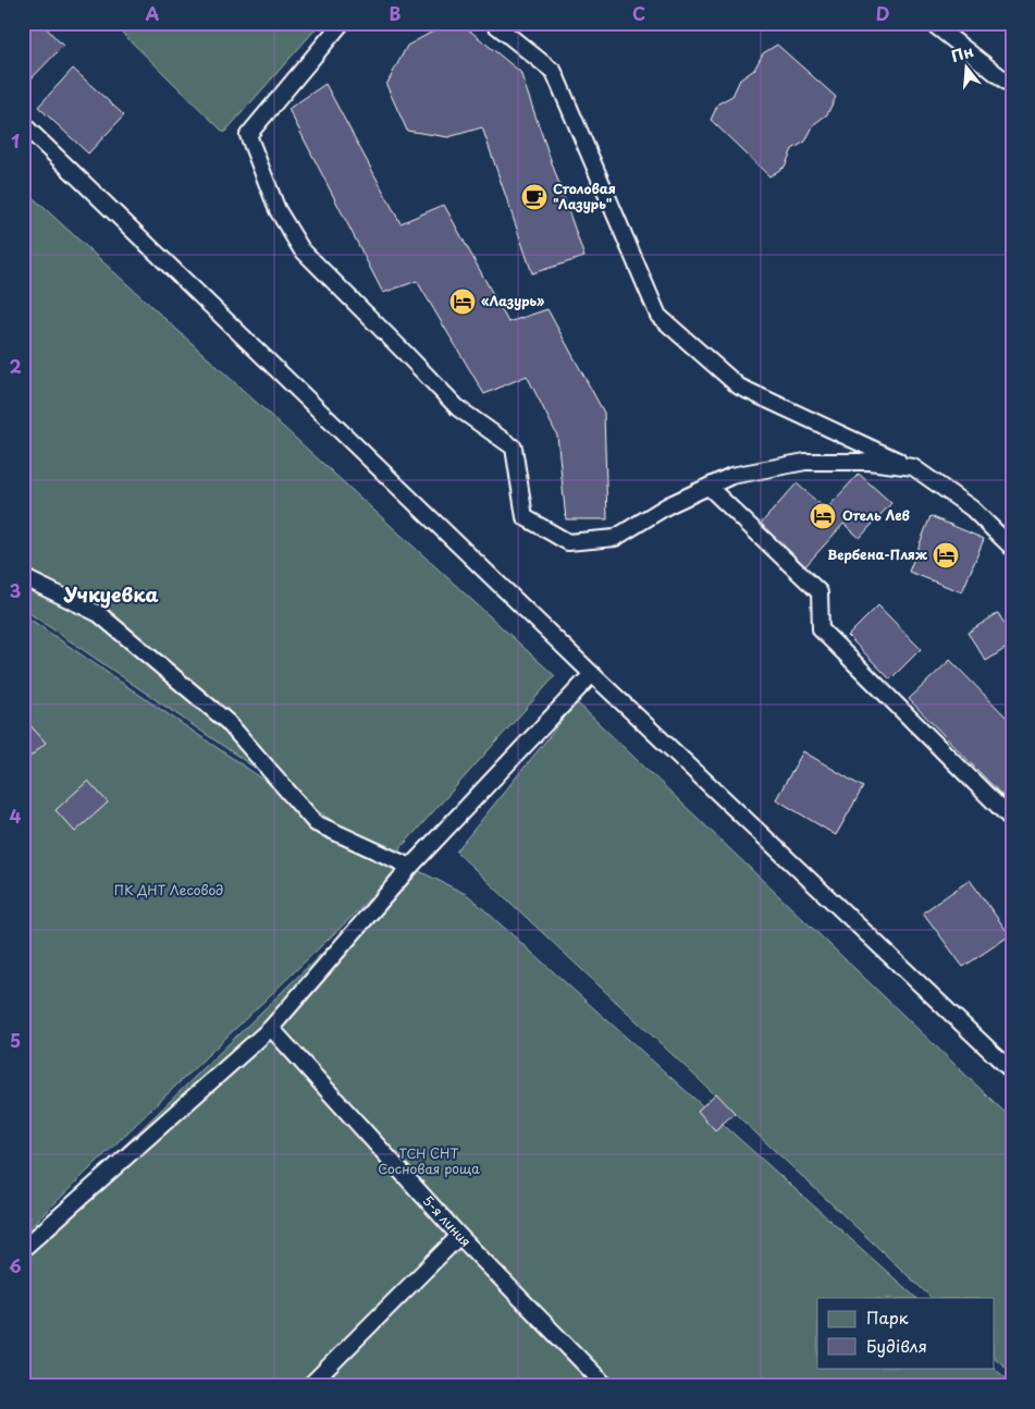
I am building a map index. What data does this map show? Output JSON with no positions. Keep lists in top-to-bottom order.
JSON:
{
  "streets": {
    "lane": ["5-я линия"]
  },
  "districts": ["Учкуевка"],
  "parks": ["ПК ДНТ Лесовод", "ТСН СНТ Сосновая роща"],
  "places": {
    "cafe": ["Столовая \"Лазурь\""],
    "hotel": ["«Лазурь»", "Отель Лев", "Вербена-Пляж"]
  },
  "legend": ["Парк", "Будівля"],
  "north": "top",
  "grid": {
    "columns": [
      "A",
      "B",
      "C",
      "D"
    ],
    "rows": [
      "1",
      "2",
      "3",
      "4",
      "5",
      "6"
    ]
  }
}
